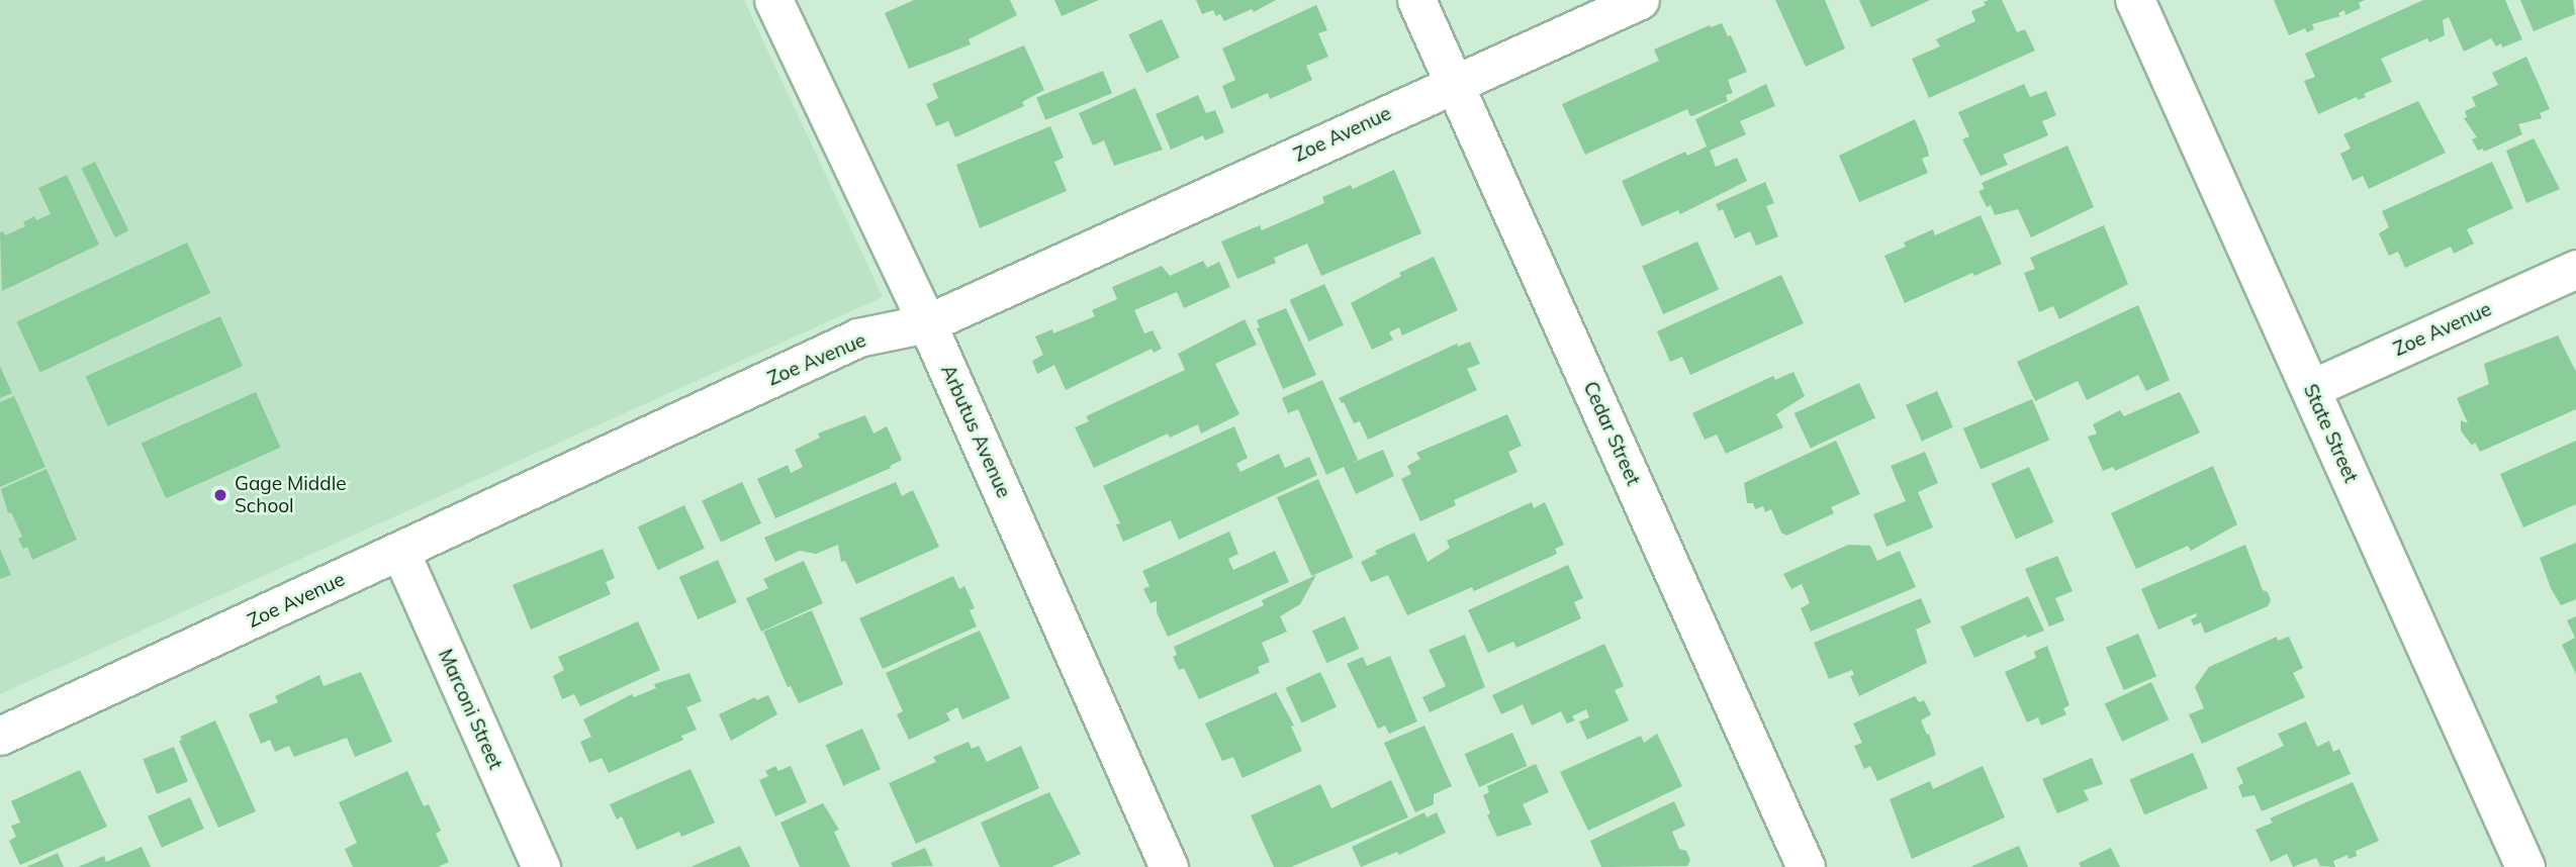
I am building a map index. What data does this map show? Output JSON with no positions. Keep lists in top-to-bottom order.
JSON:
{
  "streets": {
    "main road": ["State Street"],
    "street": [
      "Zoe Avenue",
      "Arbutus Avenue",
      "Cedar Street",
      "Marconi Street"
    ]
  },
  "crossings": [
    ["Zoe Avenue", "Arbutus Avenue"],
    ["Zoe Avenue", "Cedar Street"],
    ["Zoe Avenue", "State Street"],
    ["Zoe Avenue", "Marconi Street"]
  ],
  "places": ["Gage Middle School"]
}
